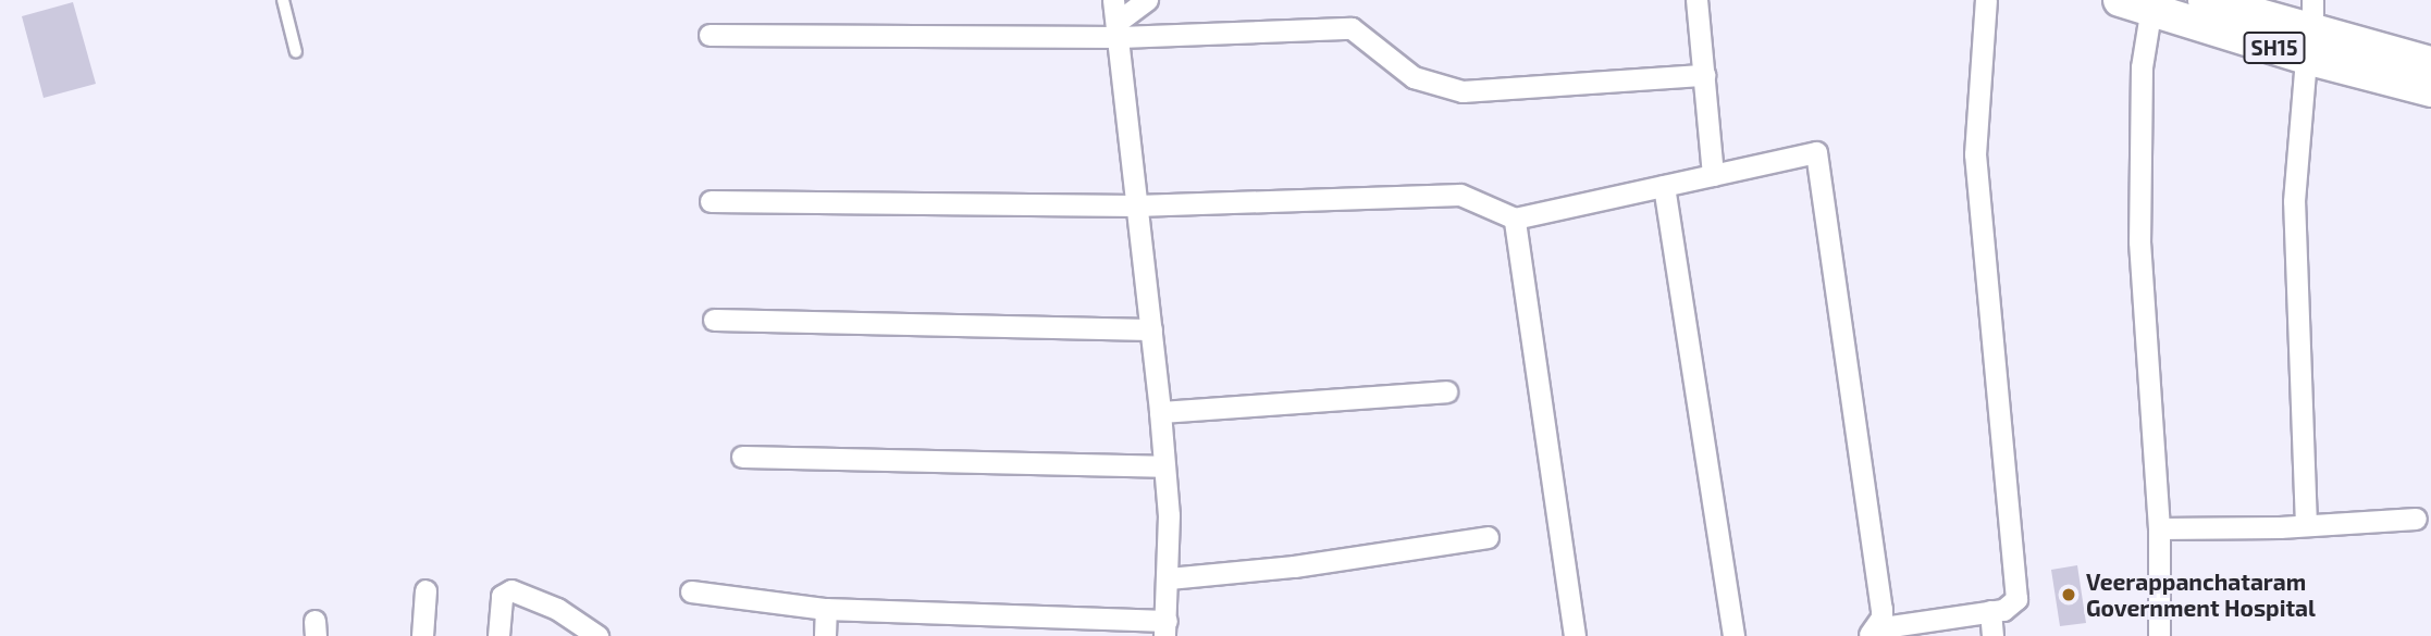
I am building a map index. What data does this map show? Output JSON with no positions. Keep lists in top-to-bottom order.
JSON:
{
  "streets": {
    "main road": ["SH15"]
  },
  "places": ["Veerappanchataram Government Hospital"]
}
